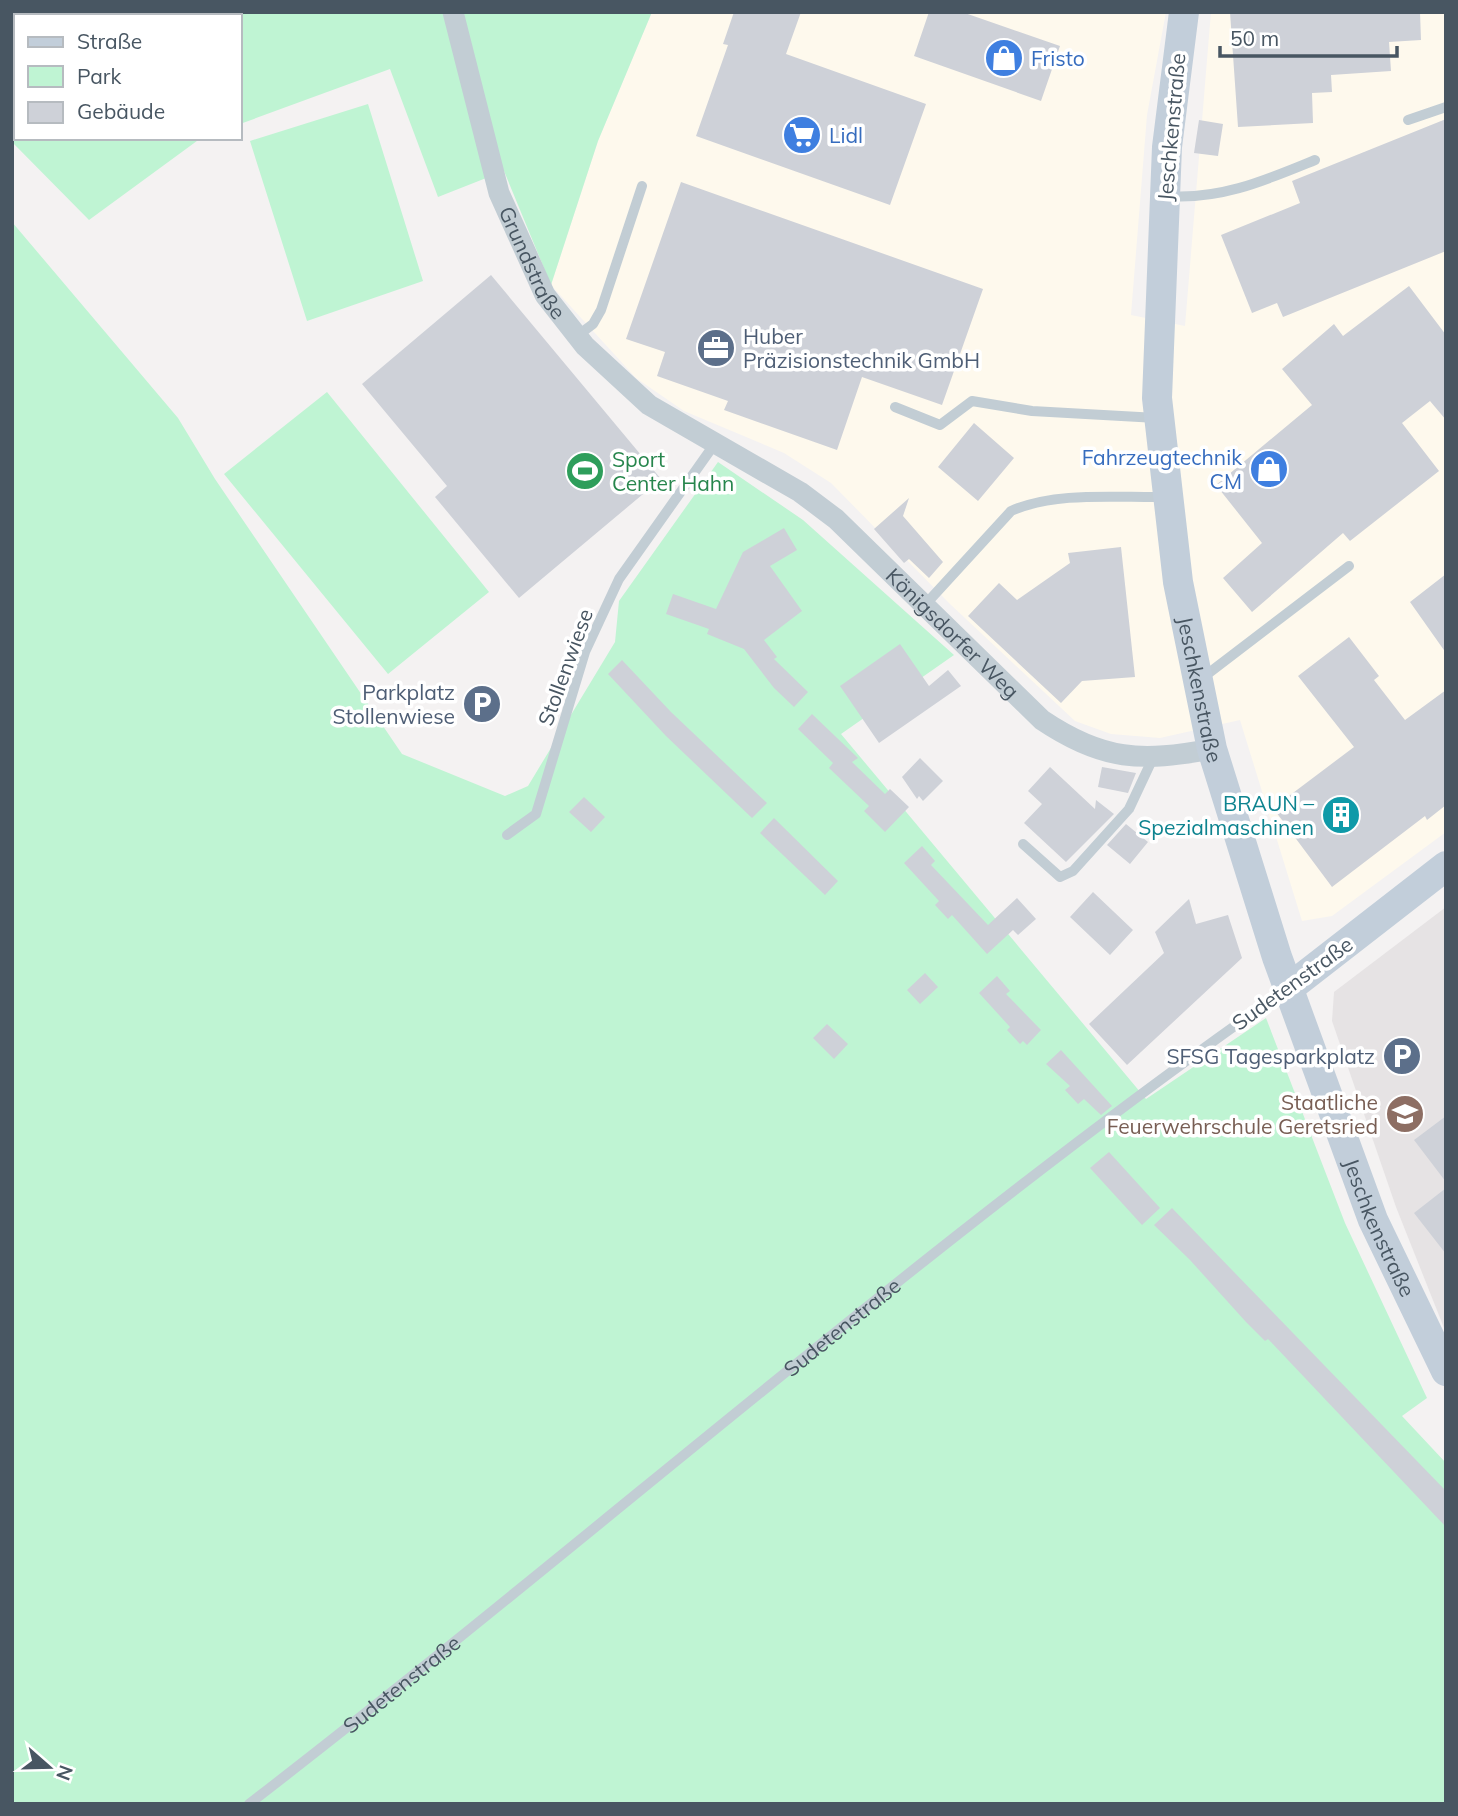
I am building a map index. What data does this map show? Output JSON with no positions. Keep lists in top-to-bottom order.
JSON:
{
  "streets": {
    "street": [
      "Jeschkenstraße",
      "Grundstraße",
      "Königsdorfer Weg",
      "Sudetenstraße"
    ],
    "lane": ["Stollenwiese"]
  },
  "crossings": [
    ["Jeschkenstraße", "Königsdorfer Weg"],
    ["Jeschkenstraße", "Sudetenstraße"],
    ["Grundstraße", "Königsdorfer Weg"],
    ["Grundstraße", "Stollenwiese"],
    ["Königsdorfer Weg", "Stollenwiese"]
  ],
  "places": {
    "shop": ["Fristo", "Fahrzeugtechnik CM"],
    "supermarket": ["Lidl"],
    "office": ["Huber Präzisionstechnik GmbH"],
    "sports": ["Sport Center Hahn"],
    "parking": ["Parkplatz Stollenwiese", "SFSG Tagesparkplatz"],
    "building": ["BRAUN – Spezialmaschinen"],
    "school or university": ["Staatliche Feuerwehrschule Geretsried"]
  },
  "legend": ["Straße", "Park", "Gebäude"],
  "scale_bar": "50 m",
  "north": "right"
}
